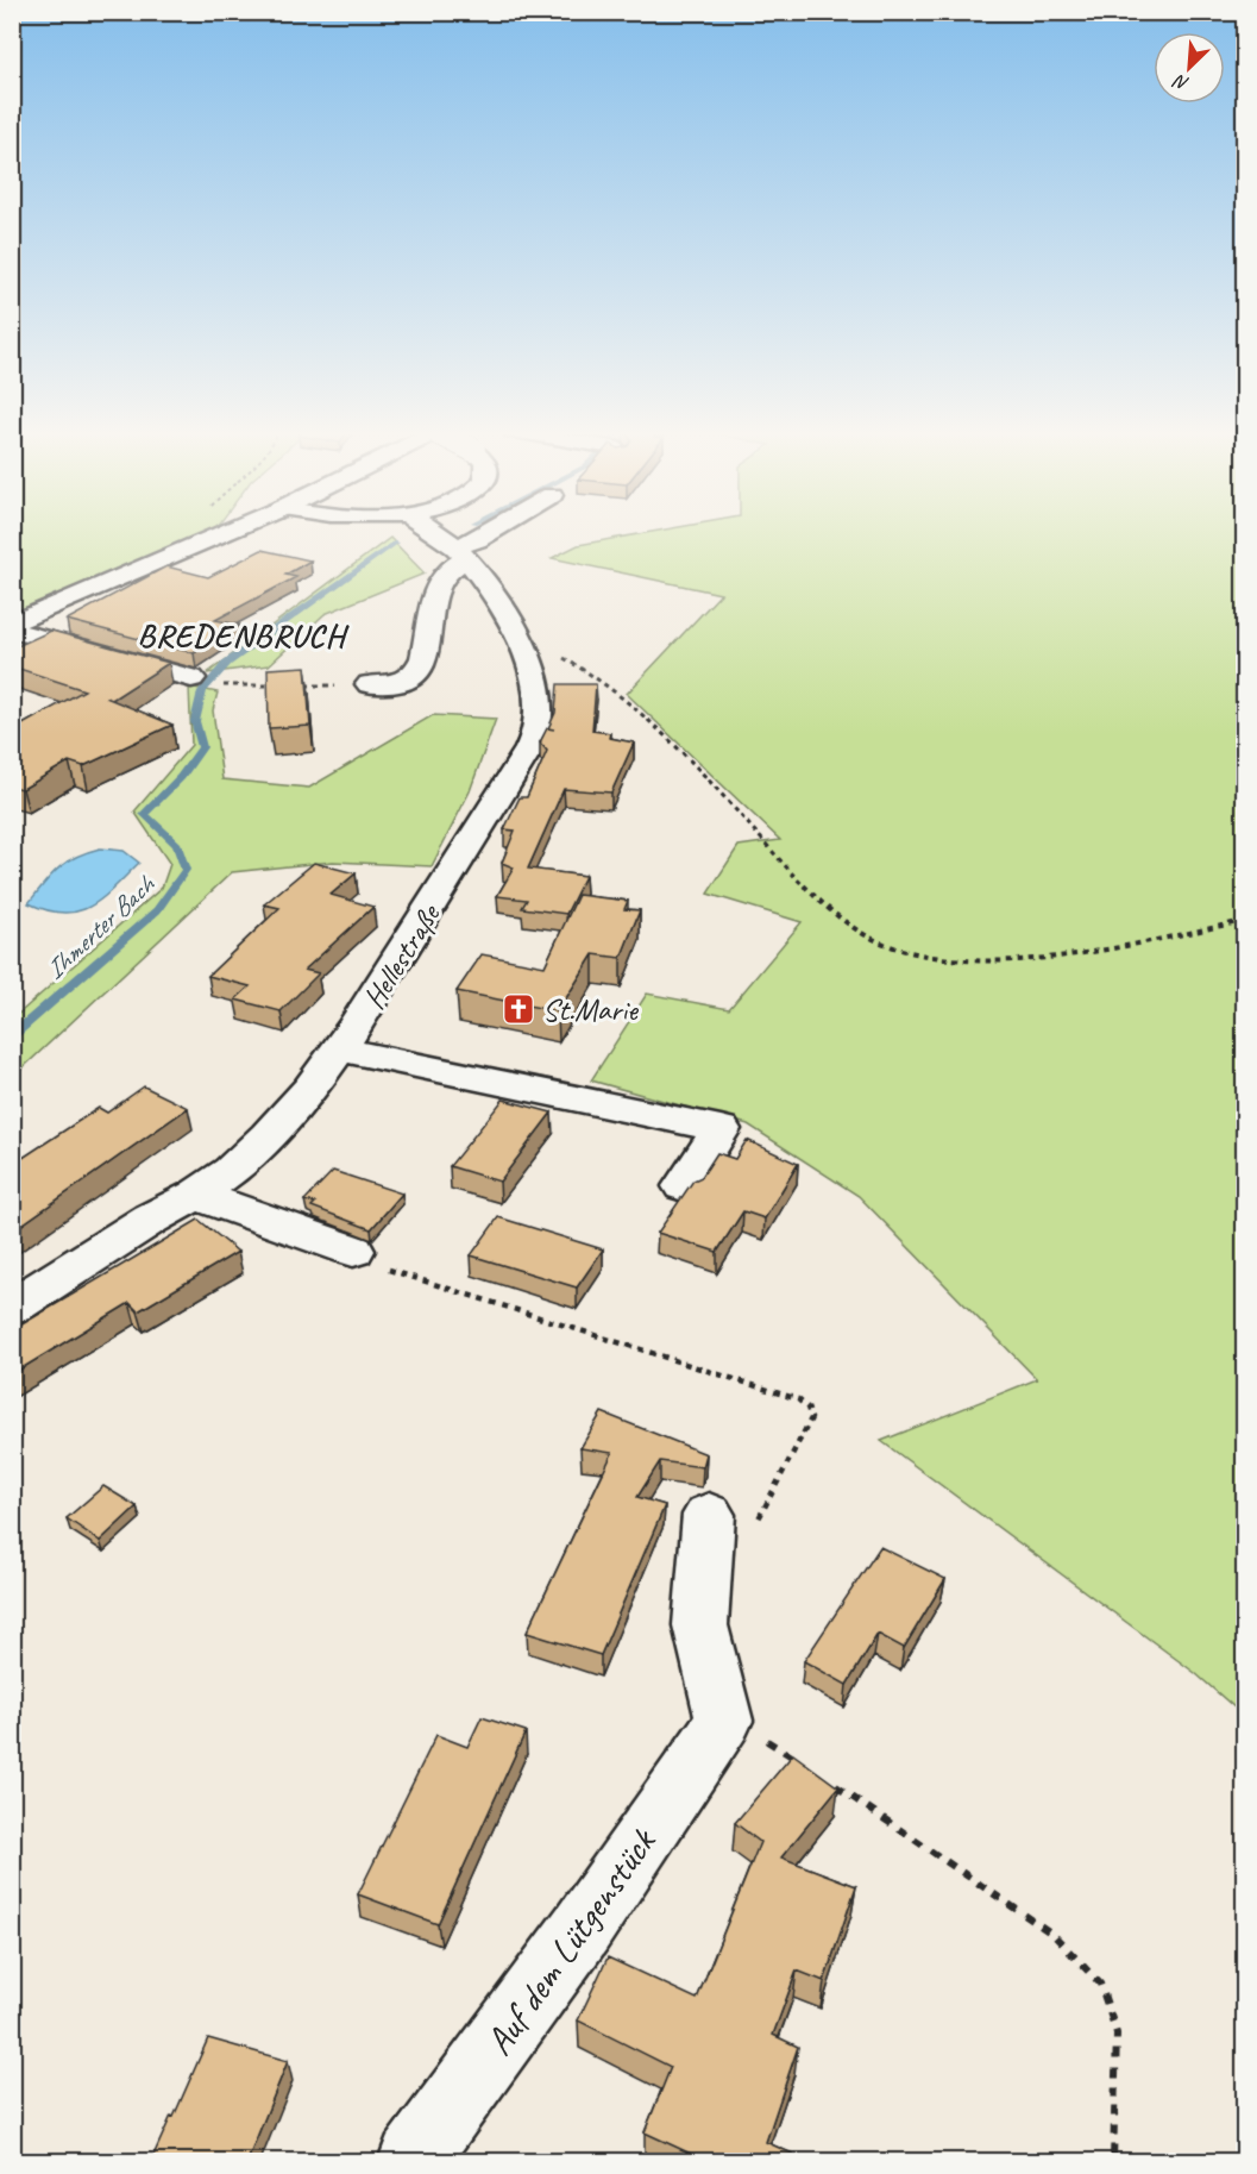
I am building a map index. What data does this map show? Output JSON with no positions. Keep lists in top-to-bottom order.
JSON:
{
  "streets": {
    "street": ["Hellestraße", "Auf dem Lütgenstück"]
  },
  "districts": ["BREDENBRUCH"],
  "water": ["Ihmerter Bach"],
  "places": {
    "church": ["St.Marie"]
  },
  "north": "bottom left"
}
